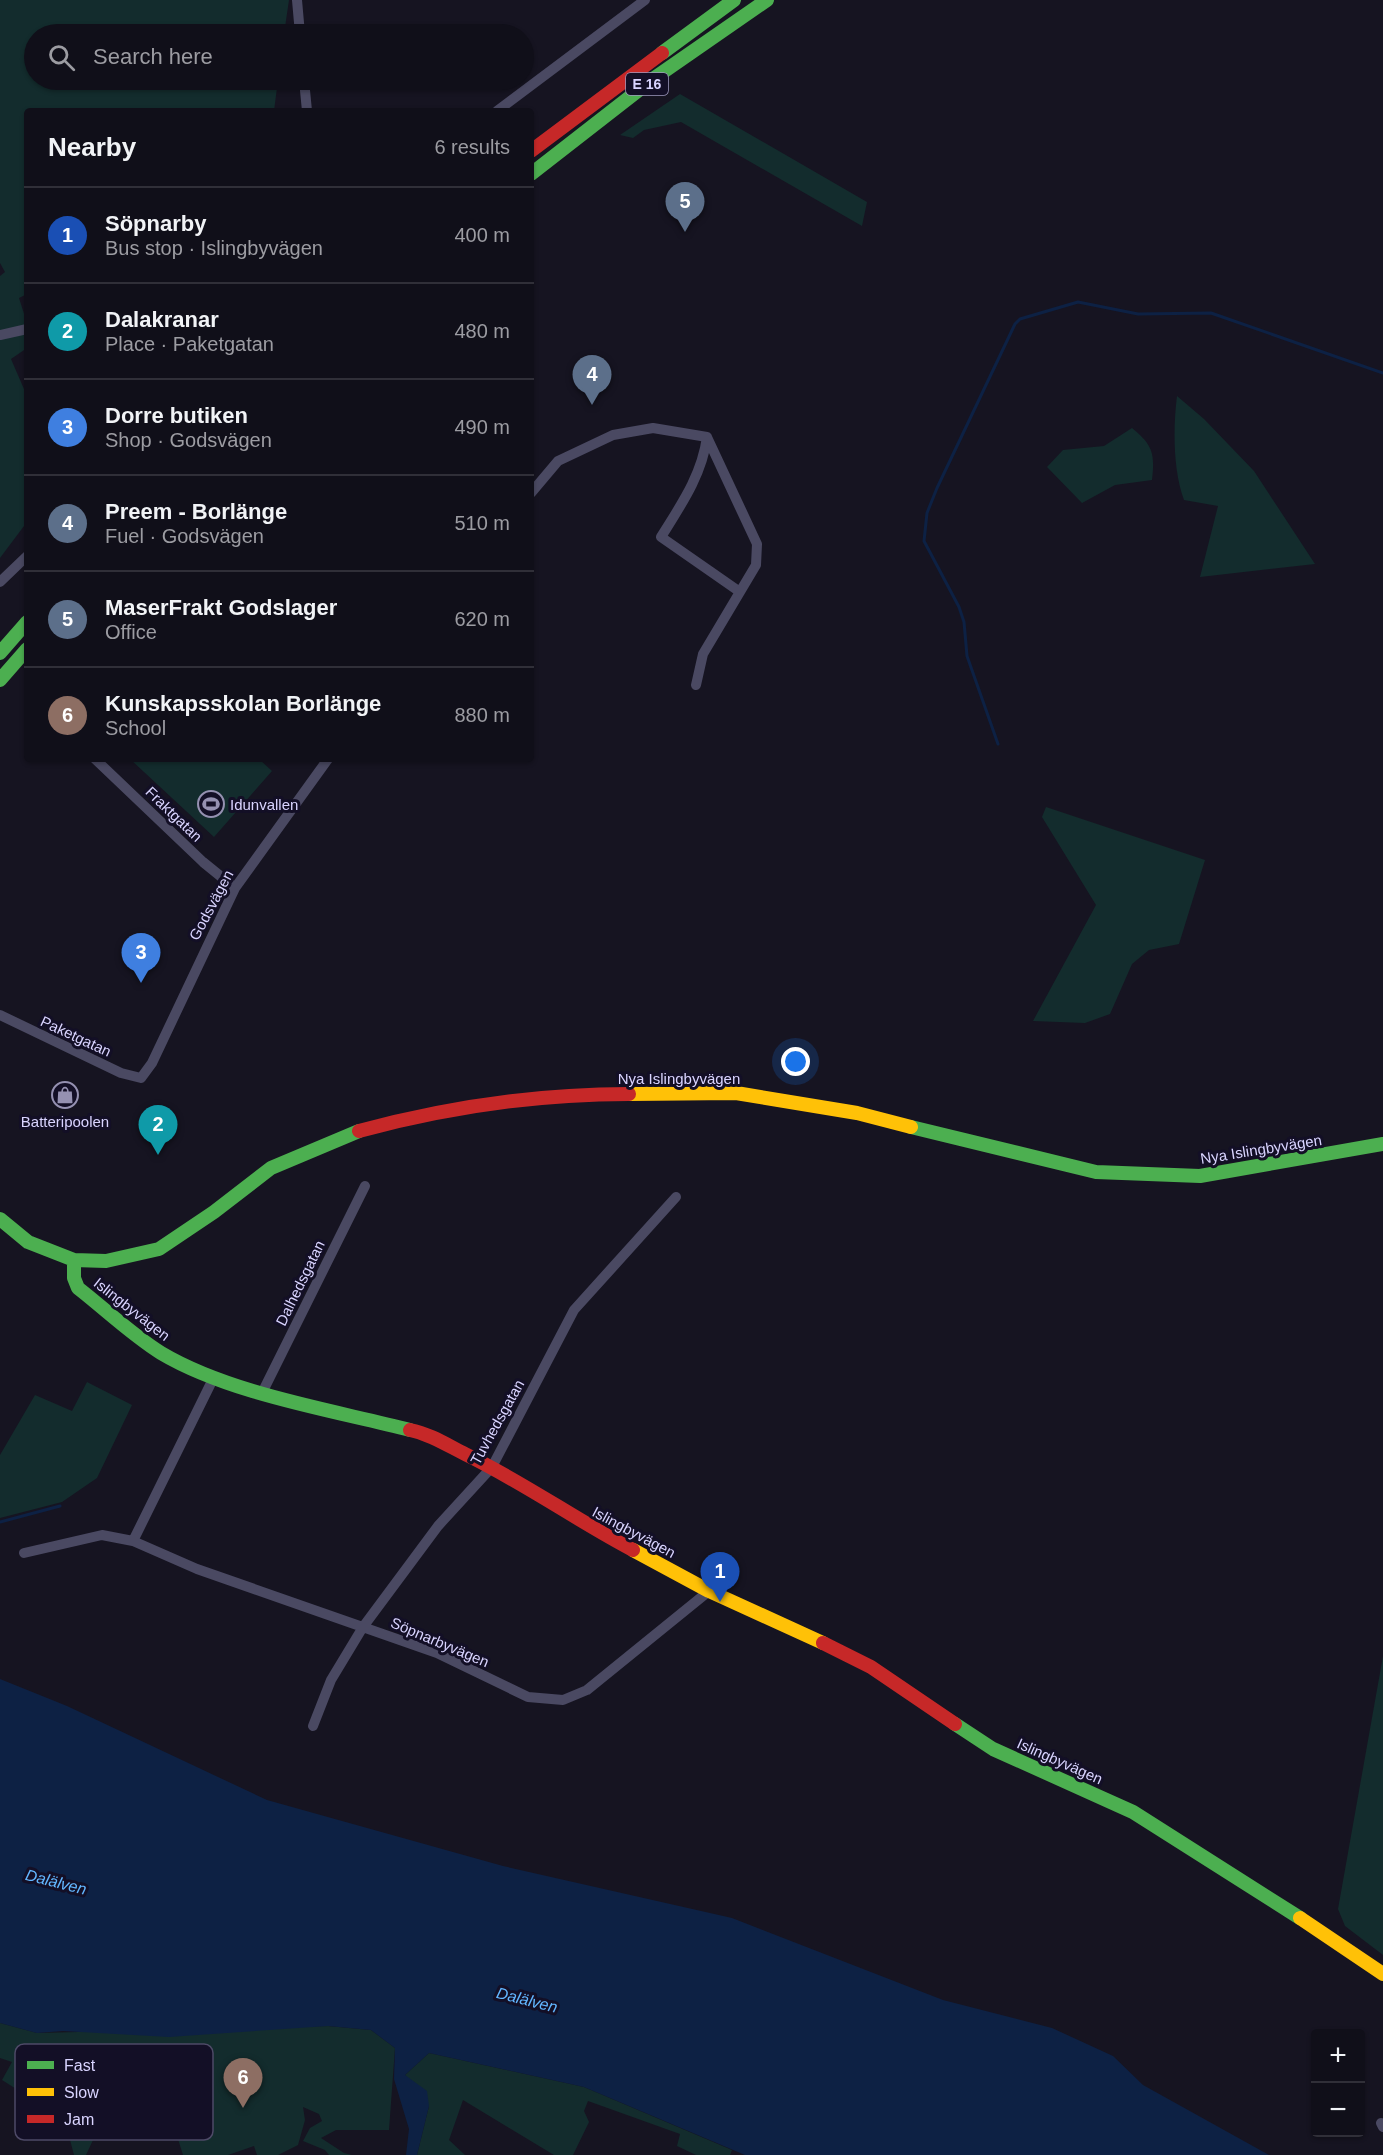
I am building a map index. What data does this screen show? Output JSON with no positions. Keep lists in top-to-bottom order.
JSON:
{
  "streets": {
    "main road": ["E 16", "Nya Islingbyvägen", "Islingbyvägen"],
    "street": [
      "Fraktgatan",
      "Godsvägen",
      "Paketgatan",
      "Dalhedsgatan",
      "Tuvhedsgatan",
      "Söpnarbyvägen"
    ]
  },
  "crossings": [
    ["Fraktgatan", "Godsvägen"],
    ["Godsvägen", "Paketgatan"],
    ["Nya Islingbyvägen", "Islingbyvägen"],
    ["Dalhedsgatan", "Islingbyvägen"],
    ["Islingbyvägen", "Tuvhedsgatan"],
    ["Islingbyvägen", "Söpnarbyvägen"],
    ["Tuvhedsgatan", "Söpnarbyvägen"]
  ],
  "water": ["Dalälven"],
  "places": {
    "sports": ["Idunvallen"],
    "shop": ["Batteripoolen"]
  },
  "legend": ["Fast", "Slow", "Jam"],
  "page": {
    "search": "Search here",
    "heading": ["Nearby", "6 results"],
    "pins": [
      "5",
      "4",
      "3",
      "2",
      "1",
      "6"
    ],
    "list": [
      {
        "mark": "1",
        "name": "Söpnarby",
        "note": "Bus stop · Islingbyvägen",
        "value": "400 m"
      },
      {
        "mark": "2",
        "name": "Dalakranar",
        "note": "Place · Paketgatan",
        "value": "480 m"
      },
      {
        "mark": "3",
        "name": "Dorre butiken",
        "note": "Shop · Godsvägen",
        "value": "490 m"
      },
      {
        "mark": "4",
        "name": "Preem - Borlänge",
        "note": "Fuel · Godsvägen",
        "value": "510 m"
      },
      {
        "mark": "5",
        "name": "MaserFrakt Godslager",
        "note": "Office",
        "value": "620 m"
      },
      {
        "mark": "6",
        "name": "Kunskapsskolan Borlänge",
        "note": "School",
        "value": "880 m"
      }
    ],
    "map_buttons": ["+", "−"]
  }
}
